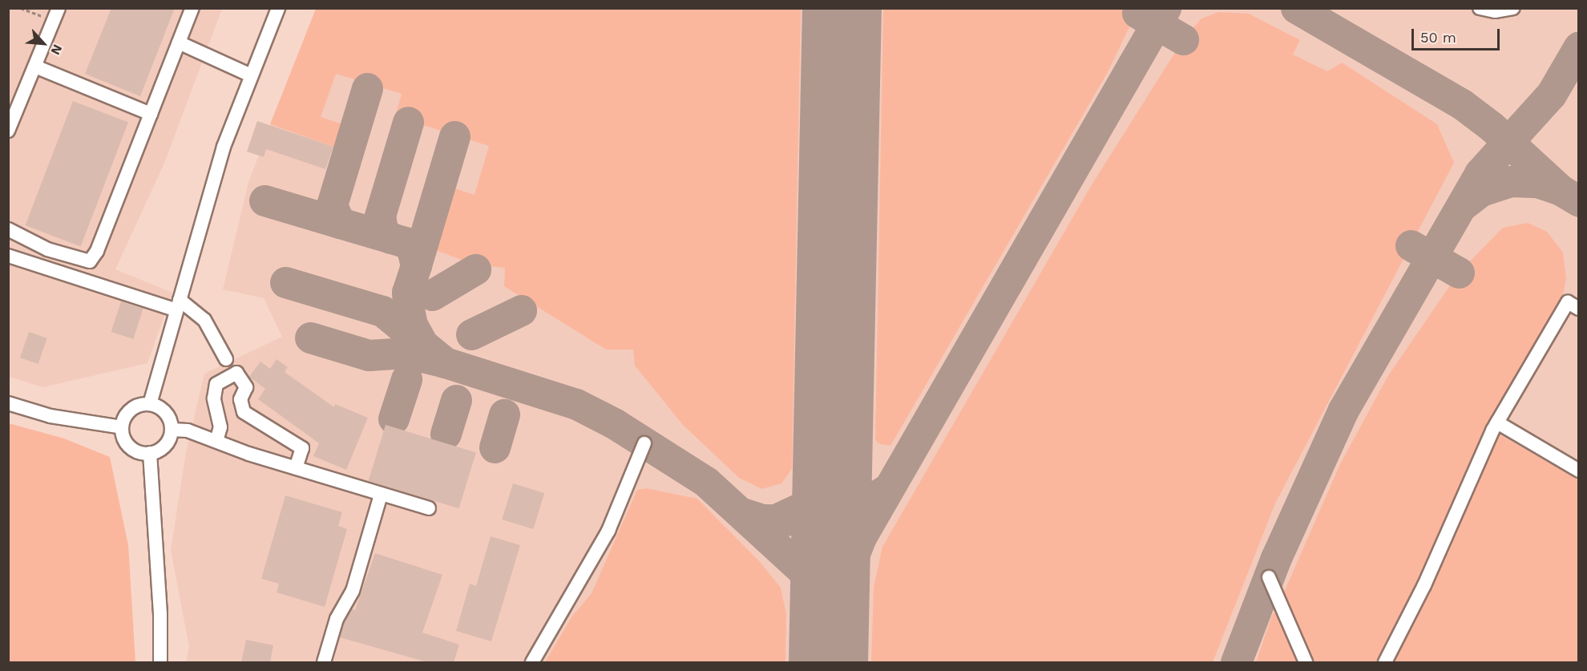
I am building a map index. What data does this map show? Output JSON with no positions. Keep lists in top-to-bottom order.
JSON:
{
  "scale_bar": "50 m",
  "north": "bottom right"
}
